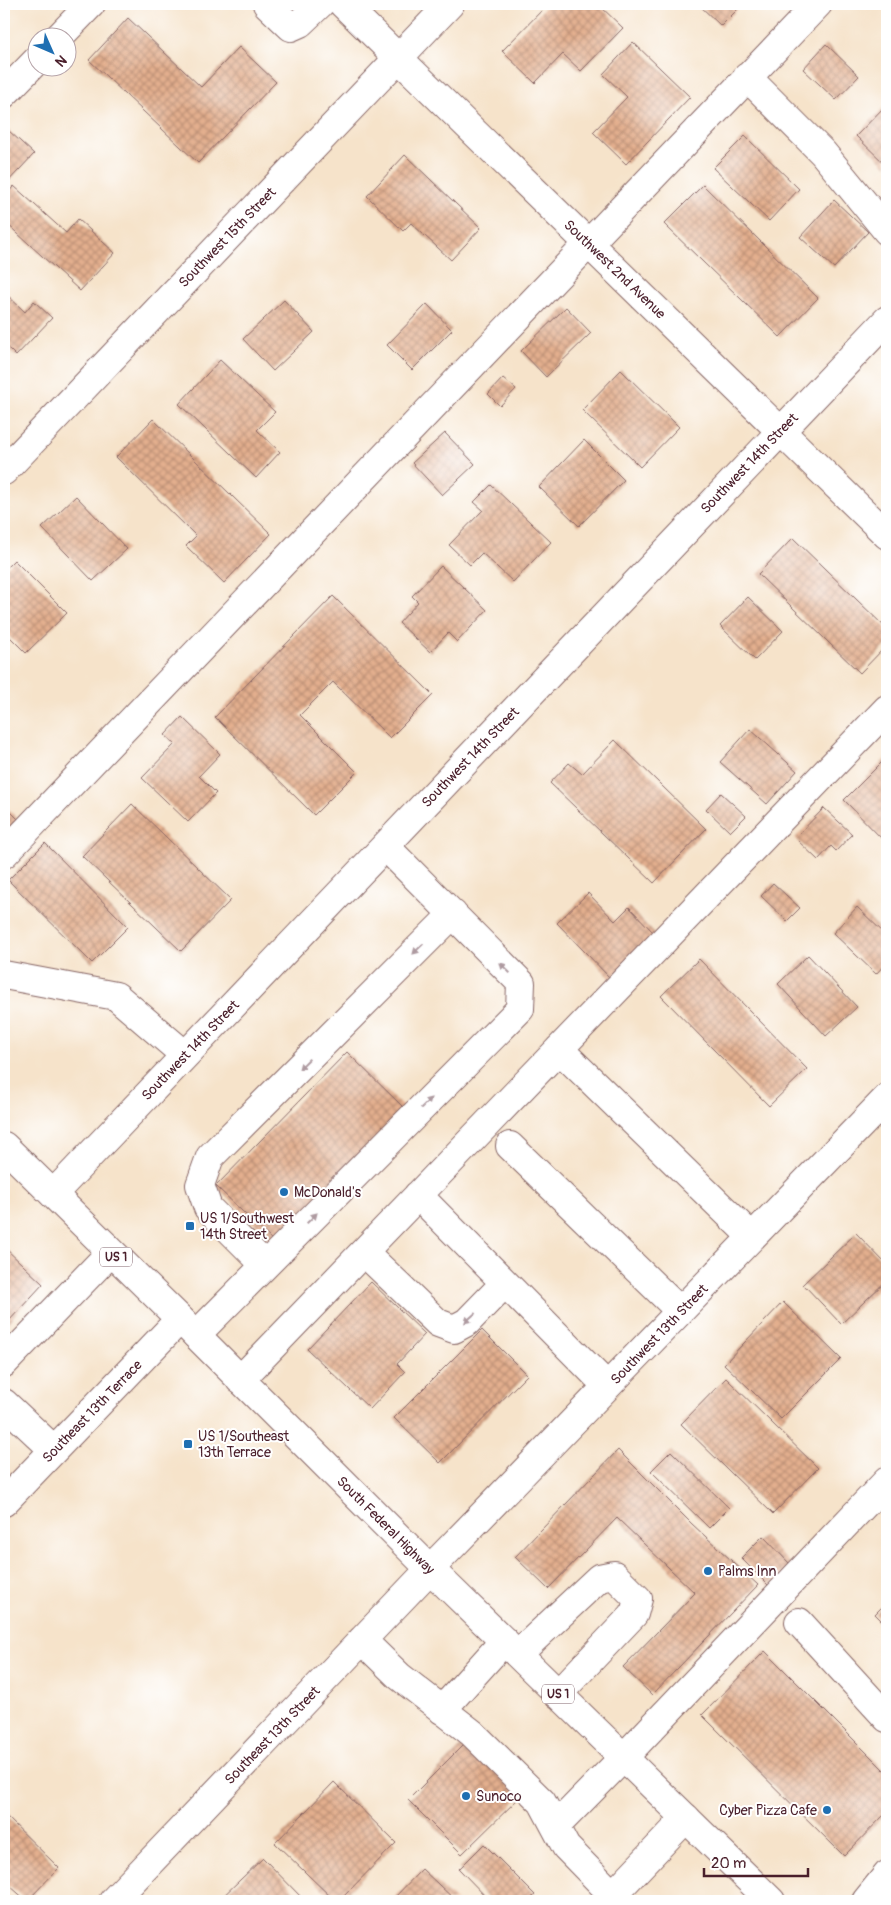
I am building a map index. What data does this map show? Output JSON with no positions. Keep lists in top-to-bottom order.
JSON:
{
  "streets": {
    "street": [
      "Southwest 15th Street",
      "Southwest 2nd Avenue",
      "Southwest 14th Street",
      "US 1",
      "Southwest 13th Street",
      "Southeast 13th Terrace",
      "South Federal Highway",
      "Southeast 13th Street"
    ]
  },
  "crossings": [
    ["Southwest 15th Street", "Southwest 2nd Avenue"],
    ["Southwest 2nd Avenue", "Southwest 14th Street"],
    ["Southwest 14th Street", "Southeast 13th Terrace"],
    ["Southwest 14th Street", "South Federal Highway"],
    ["Southwest 13th Street", "South Federal Highway"],
    ["Southwest 13th Street", "Southeast 13th Street"],
    ["Southeast 13th Terrace", "South Federal Highway"],
    ["South Federal Highway", "Southeast 13th Street"]
  ],
  "places": {
    "other": [
      "McDonald's",
      "Palms Inn",
      "Sunoco",
      "Cyber Pizza Cafe"
    ],
    "transit": ["US 1/Southwest 14th Street", "US 1/Southeast 13th Terrace"]
  },
  "scale_bar": "20 m",
  "north": "bottom right"
}
